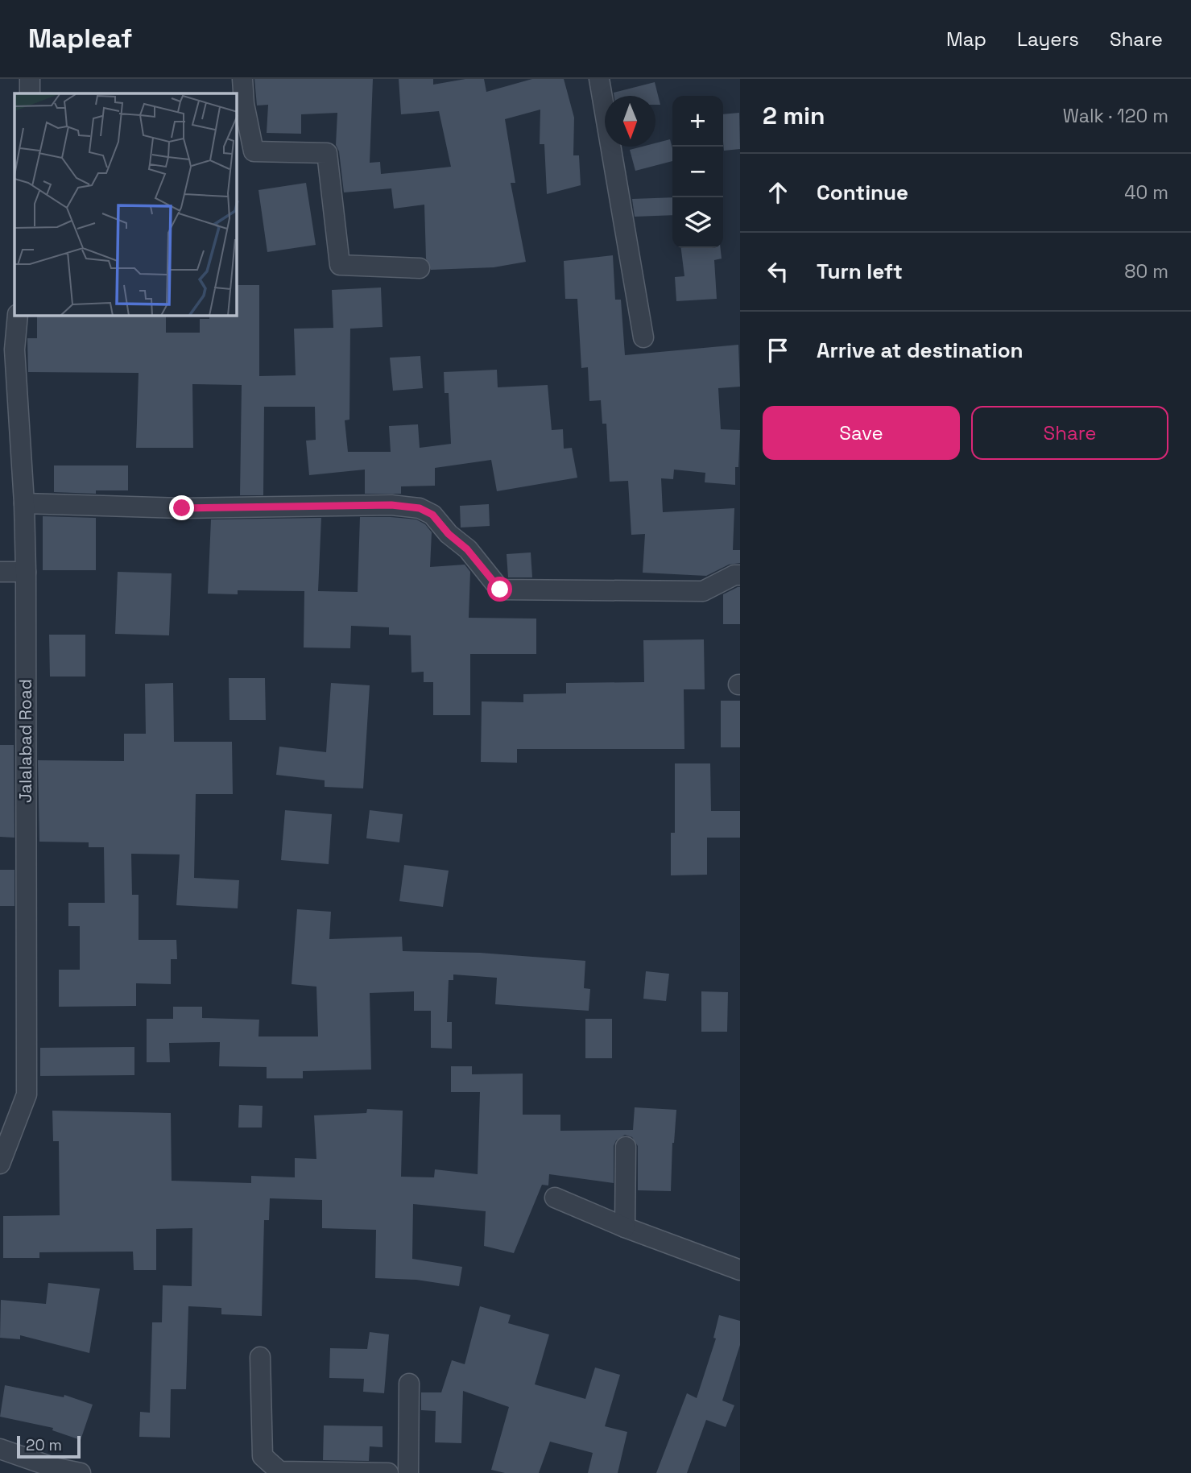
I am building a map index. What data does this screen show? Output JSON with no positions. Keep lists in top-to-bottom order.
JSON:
{
  "streets": {
    "street": ["Jalalabad Road"]
  },
  "scale_bar": "20 m",
  "north": "bottom",
  "page": {
    "header": "Mapleaf",
    "nav": ["Map", "Layers", "Share"],
    "heading": ["2 min", "Walk · 120 m"],
    "map_buttons": ["+", "−"],
    "list": [
      ["Continue", "40 m"],
      ["Turn left", "80 m"],
      "Arrive at destination"
    ],
    "buttons": ["Save", "Share"],
    "scale": "20 m"
  }
}
